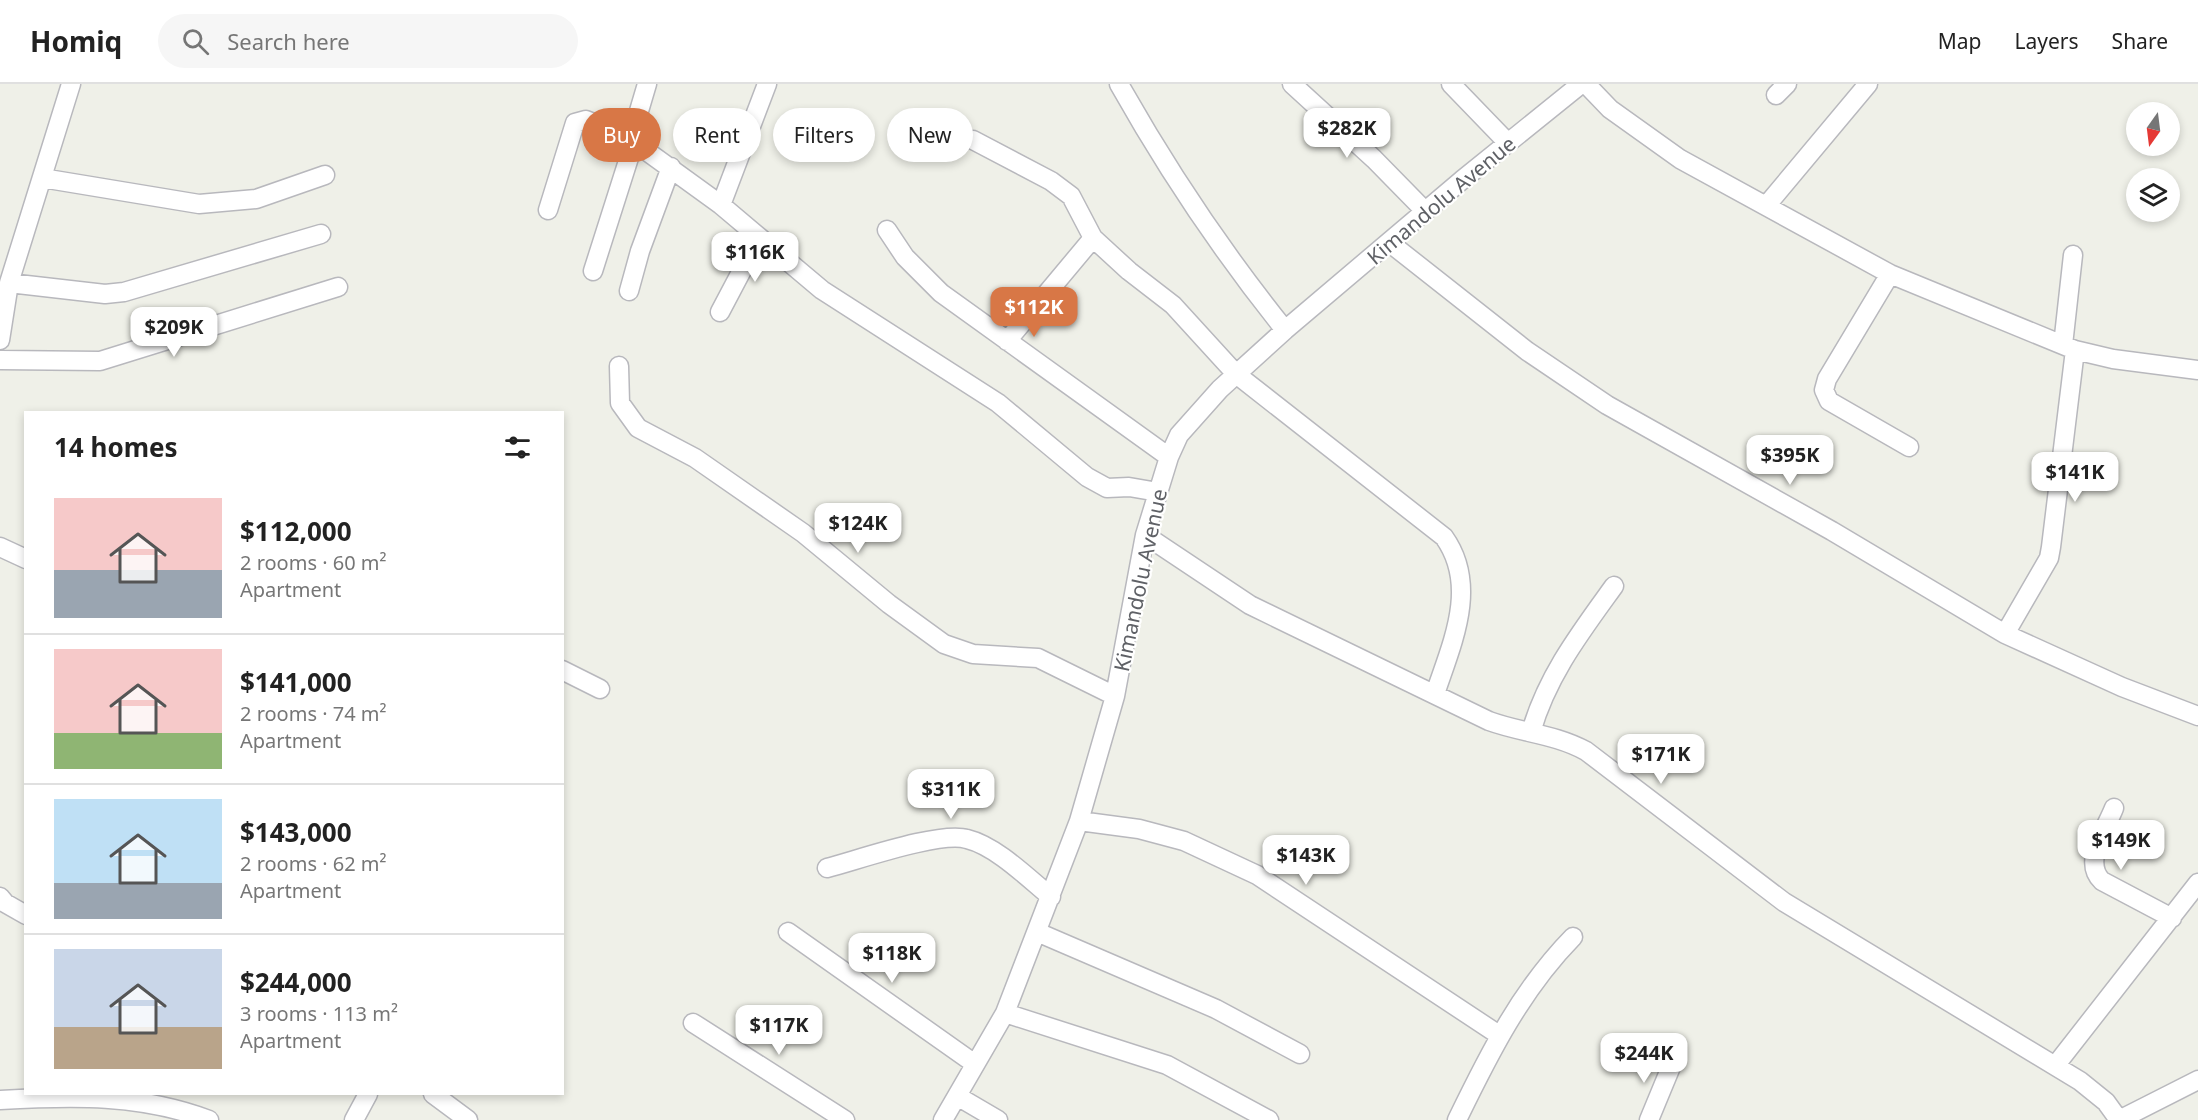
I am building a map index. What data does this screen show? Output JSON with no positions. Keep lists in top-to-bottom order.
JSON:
{
  "streets": {
    "street": ["Kimandolu Avenue"]
  },
  "north": "bottom",
  "page": {
    "header": "Homiq",
    "search": "Search here",
    "nav": ["Map", "Layers", "Share"],
    "price": [
      "$282K",
      "$116K",
      "$112K",
      "$209K",
      "$395K",
      "$141K",
      "$124K",
      "$171K",
      "$311K",
      "$149K",
      "$143K",
      "$118K",
      "$117K",
      "$244K"
    ],
    "chip": [
      "Buy",
      "Rent",
      "Filters",
      "New"
    ],
    "heading": "14 homes",
    "list": [
      {
        "name": "$112,000",
        "note": "2 rooms · 60 m² · Apartment"
      },
      {
        "name": "$141,000",
        "note": "2 rooms · 74 m² · Apartment"
      },
      {
        "name": "$143,000",
        "note": "2 rooms · 62 m² · Apartment"
      },
      {
        "name": "$244,000",
        "note": "3 rooms · 113 m² · Apartment"
      }
    ]
  }
}
